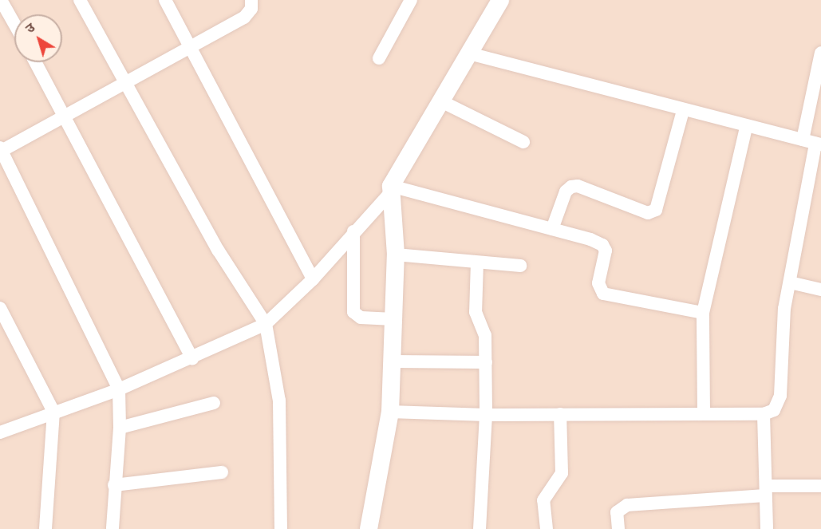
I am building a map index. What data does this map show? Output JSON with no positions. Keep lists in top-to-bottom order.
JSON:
{
  "north": "top left"
}
